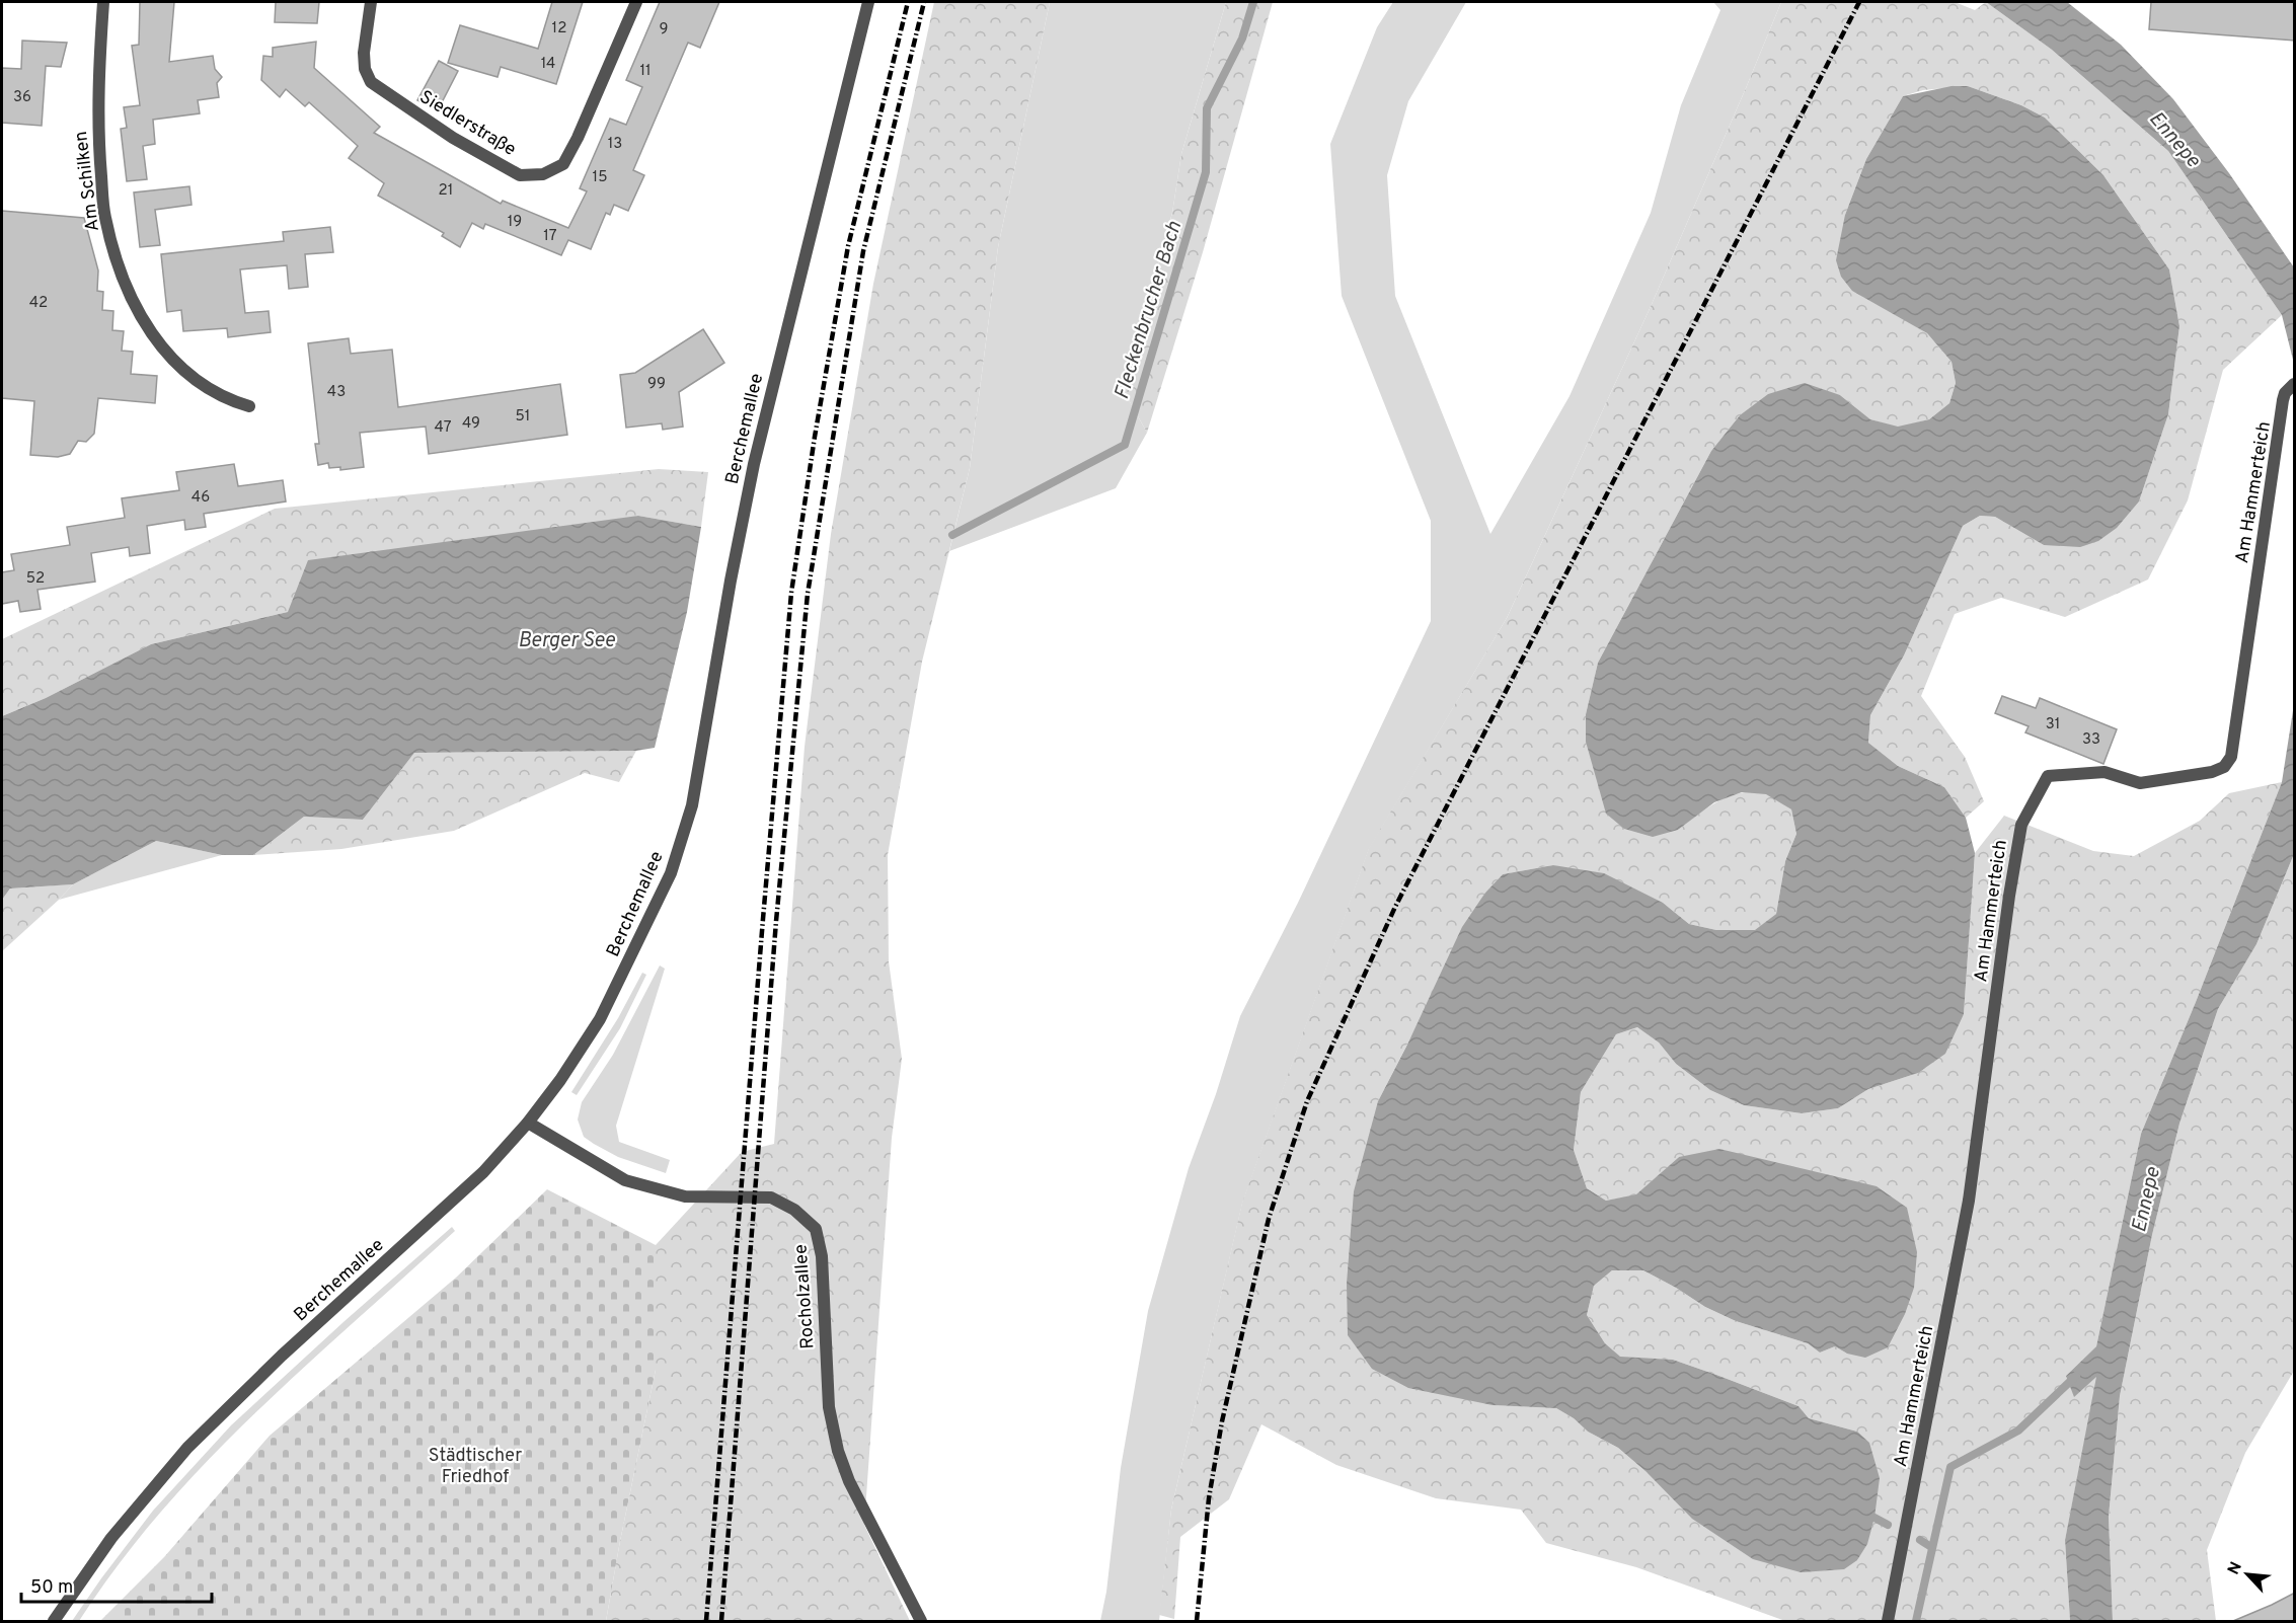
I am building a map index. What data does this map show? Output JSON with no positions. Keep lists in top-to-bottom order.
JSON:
{
  "streets": {
    "street": [
      "Siedlerstraße",
      "Am Schilken",
      "Berchemallee",
      "Am Hammerteich",
      "Rocholzallee"
    ]
  },
  "crossings": [
    ["Berchemallee", "Rocholzallee"]
  ],
  "water": ["Ennepe", "Fleckenbrucher Bach", "Berger See"],
  "parks": ["Städtischer Friedhof"],
  "house_numbers": [
    "12",
    "9",
    "14",
    "11",
    "36",
    "13",
    "15",
    "21",
    "19",
    "17",
    "42",
    "99",
    "43",
    "51",
    "49",
    "47",
    "46",
    "52",
    "31",
    "33"
  ],
  "scale_bar": "50 m",
  "north": "top left"
}
